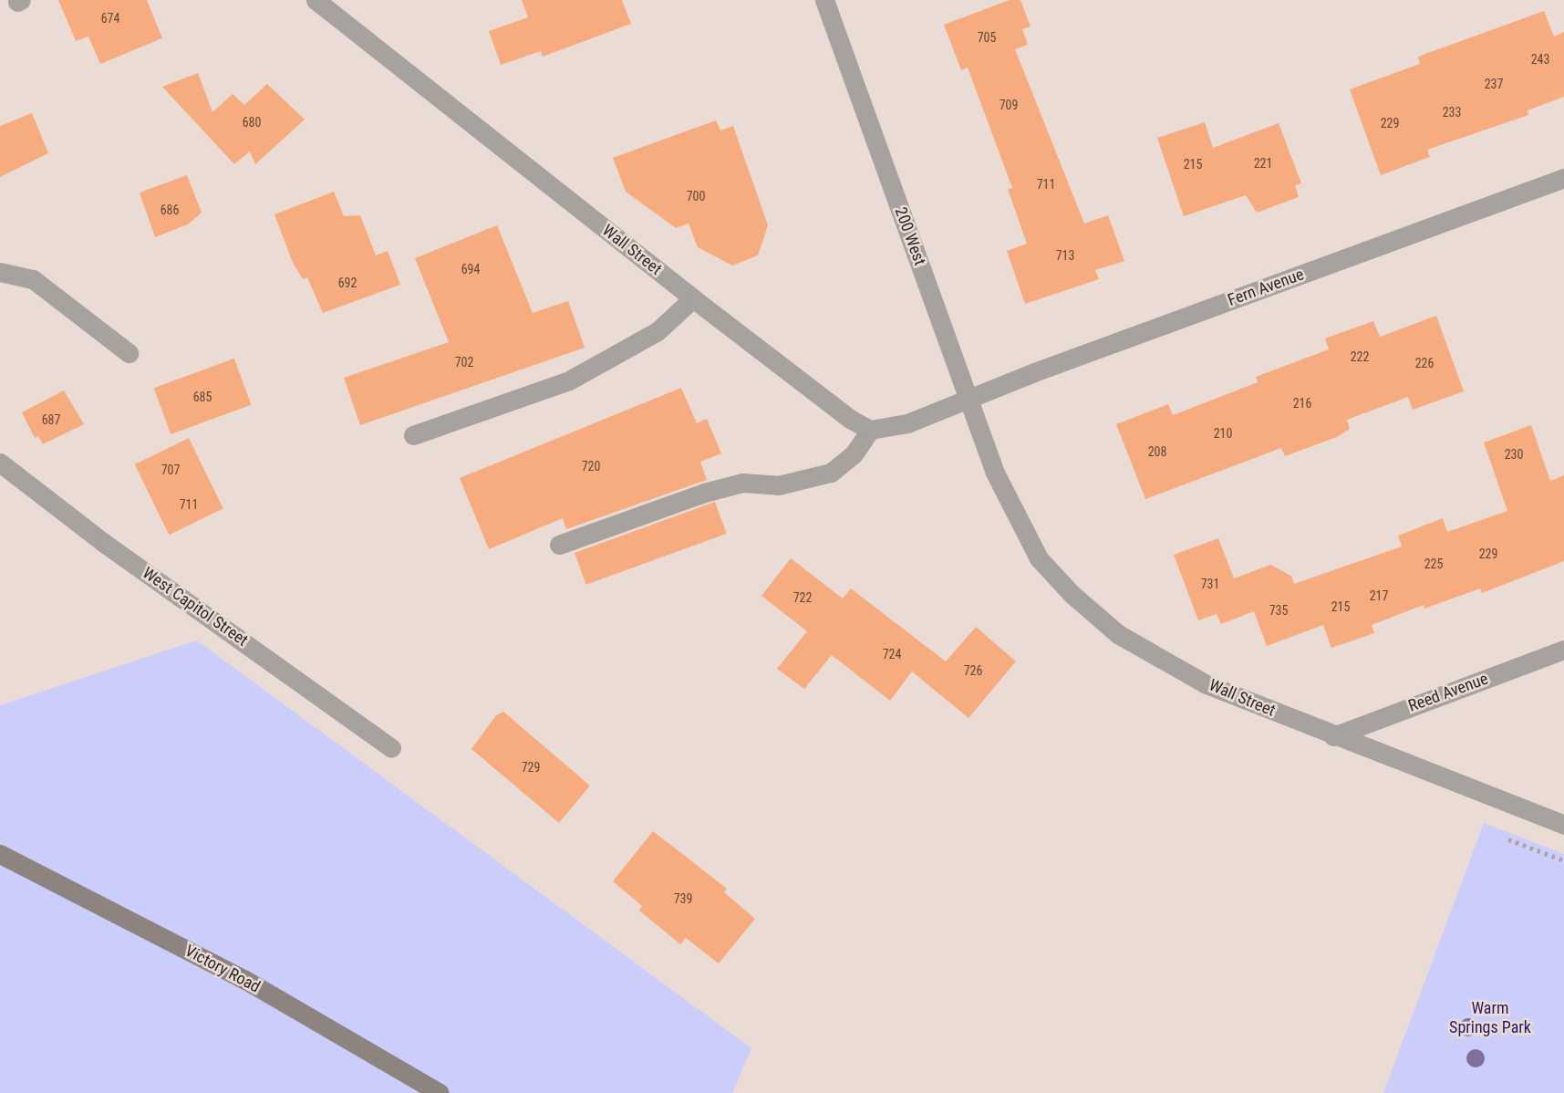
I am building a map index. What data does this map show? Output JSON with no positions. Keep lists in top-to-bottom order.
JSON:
{
  "streets": {
    "main road": ["Victory Road"],
    "street": [
      "200 West",
      "Wall Street",
      "Fern Avenue",
      "West Capitol Street",
      "Reed Avenue"
    ]
  },
  "crossings": [
    ["200 West", "Wall Street"],
    ["200 West", "Fern Avenue"],
    ["Wall Street", "Reed Avenue"]
  ],
  "parks": ["Warm Springs Park"],
  "house_numbers": [
    "674",
    "705",
    "243",
    "237",
    "709",
    "233",
    "680",
    "229",
    "221",
    "215",
    "711",
    "700",
    "686",
    "713",
    "694",
    "692",
    "222",
    "702",
    "226",
    "685",
    "216",
    "687",
    "210",
    "208",
    "230",
    "720",
    "707",
    "711",
    "229",
    "225",
    "731",
    "217",
    "722",
    "215",
    "735",
    "724",
    "726",
    "729",
    "739"
  ]
}
